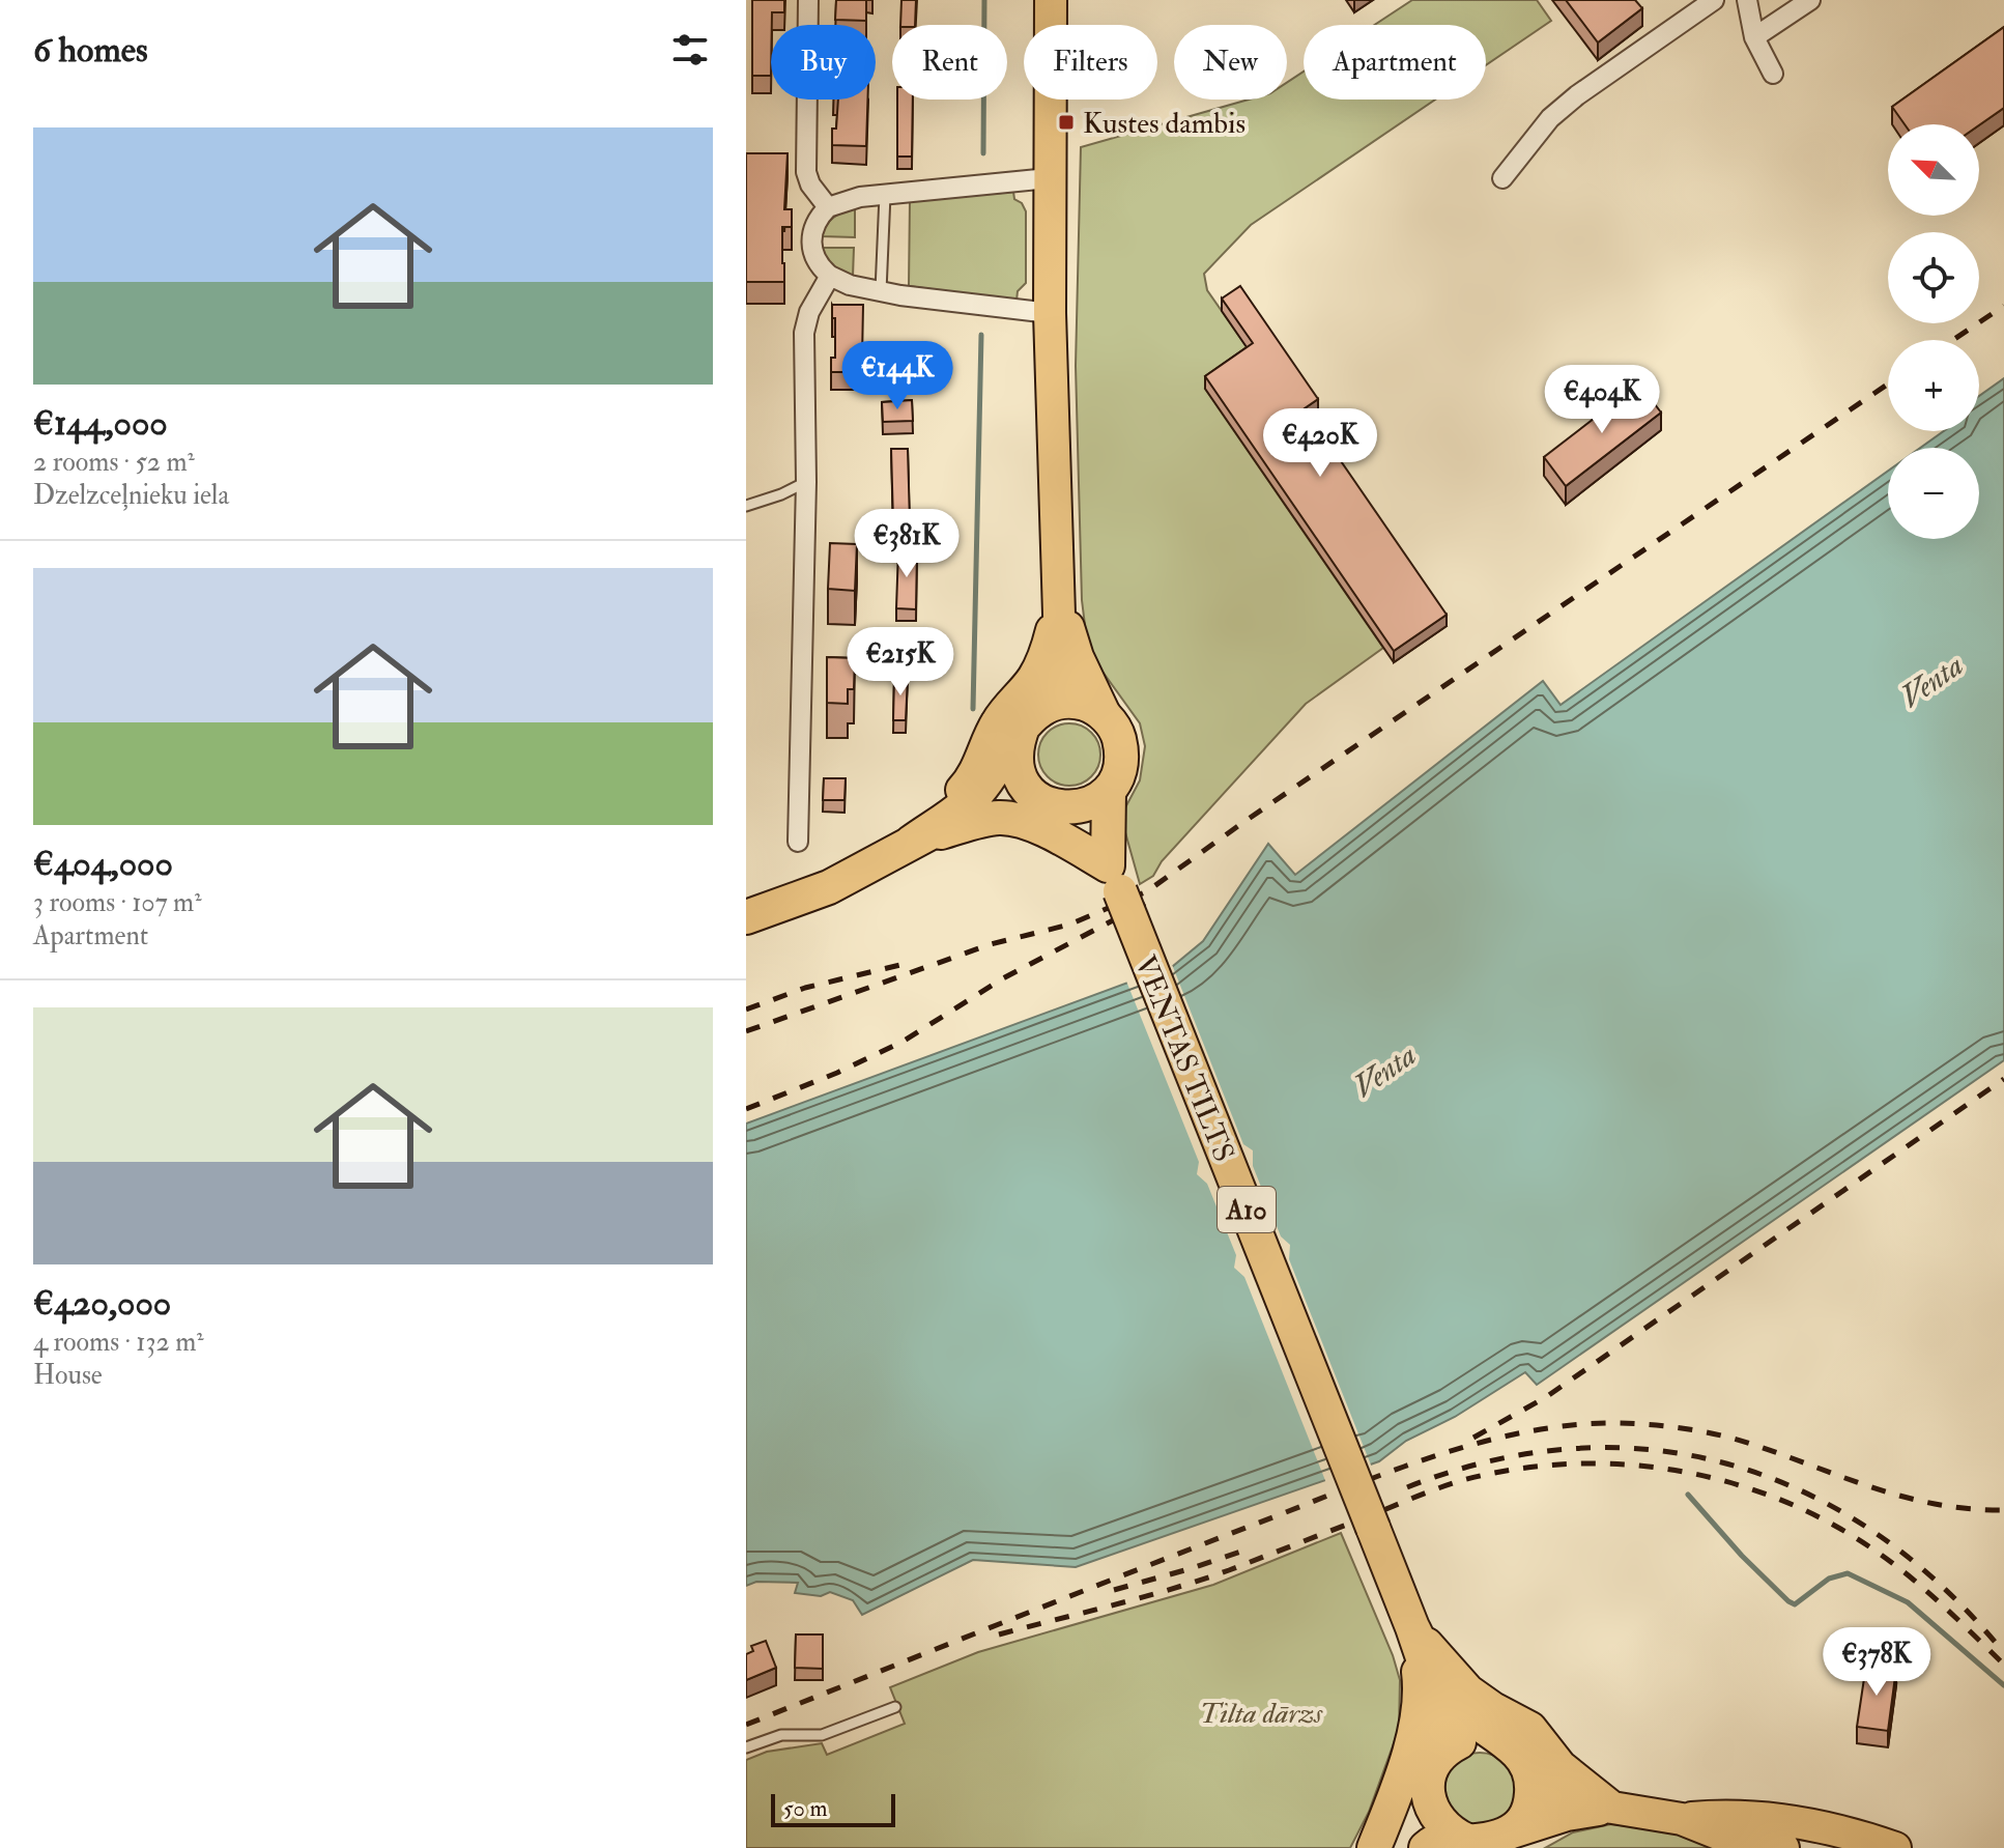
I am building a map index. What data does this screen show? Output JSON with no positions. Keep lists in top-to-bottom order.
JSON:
{
  "streets": {
    "highway": ["VENTAS TILTS", "A10"]
  },
  "crossings": [
    ["VENTAS TILTS", "A10"]
  ],
  "water": ["Venta"],
  "parks": ["Tilta dārzs"],
  "places": {
    "transit": ["Kustes dambis"]
  },
  "scale_bar": "50 m",
  "north": "top left",
  "page": {
    "heading": "6 homes",
    "chip": [
      "Buy",
      "Rent",
      "Filters",
      "New",
      "Apartment"
    ],
    "list": [
      {
        "name": "€144,000",
        "note": "2 rooms · 52 m² · Dzelzceļnieku iela"
      },
      {
        "name": "€404,000",
        "note": "3 rooms · 107 m² · Apartment"
      },
      {
        "name": "€420,000",
        "note": "4 rooms · 132 m² · House"
      }
    ],
    "map_buttons": ["+", "−"],
    "price": [
      "€144K",
      "€404K",
      "€420K",
      "€381K",
      "€215K",
      "€378K"
    ],
    "scale": "50 m"
  }
}
